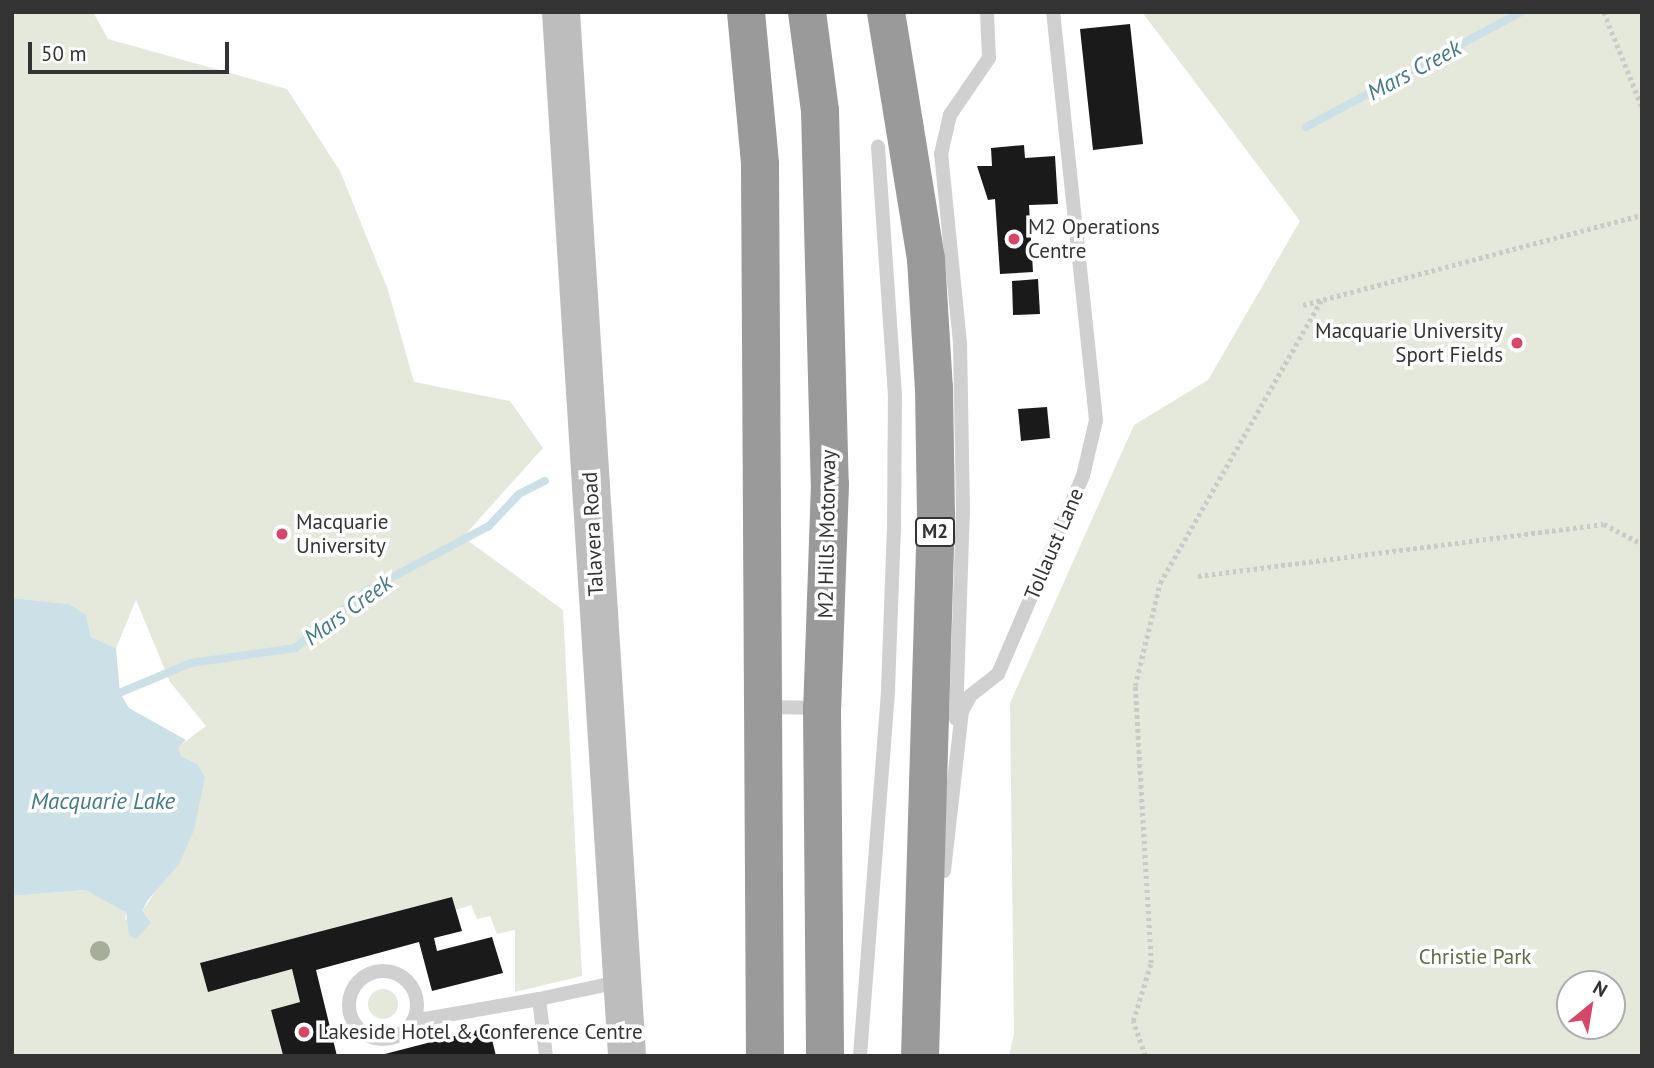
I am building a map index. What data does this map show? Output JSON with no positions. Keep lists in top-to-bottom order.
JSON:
{
  "streets": {
    "highway": ["M2", "M2 Hills Motorway"],
    "street": ["Talavera Road"],
    "lane": ["Tollaust Lane"]
  },
  "water": ["Mars Creek", "Macquarie Lake"],
  "parks": ["Christie Park"],
  "places": [
    "M2 Operations Centre",
    "Macquarie University Sport Fields",
    "Macquarie University",
    "Lakeside Hotel & Conference Centre"
  ],
  "scale_bar": "50 m",
  "north": "top right"
}
